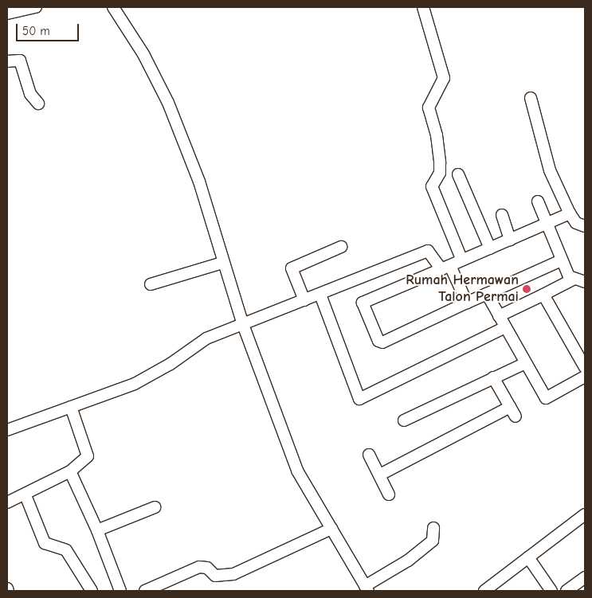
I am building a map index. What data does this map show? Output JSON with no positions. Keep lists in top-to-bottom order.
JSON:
{
  "places": ["Rumah Hermawan Talon Permai"],
  "scale_bar": "50 m"
}
